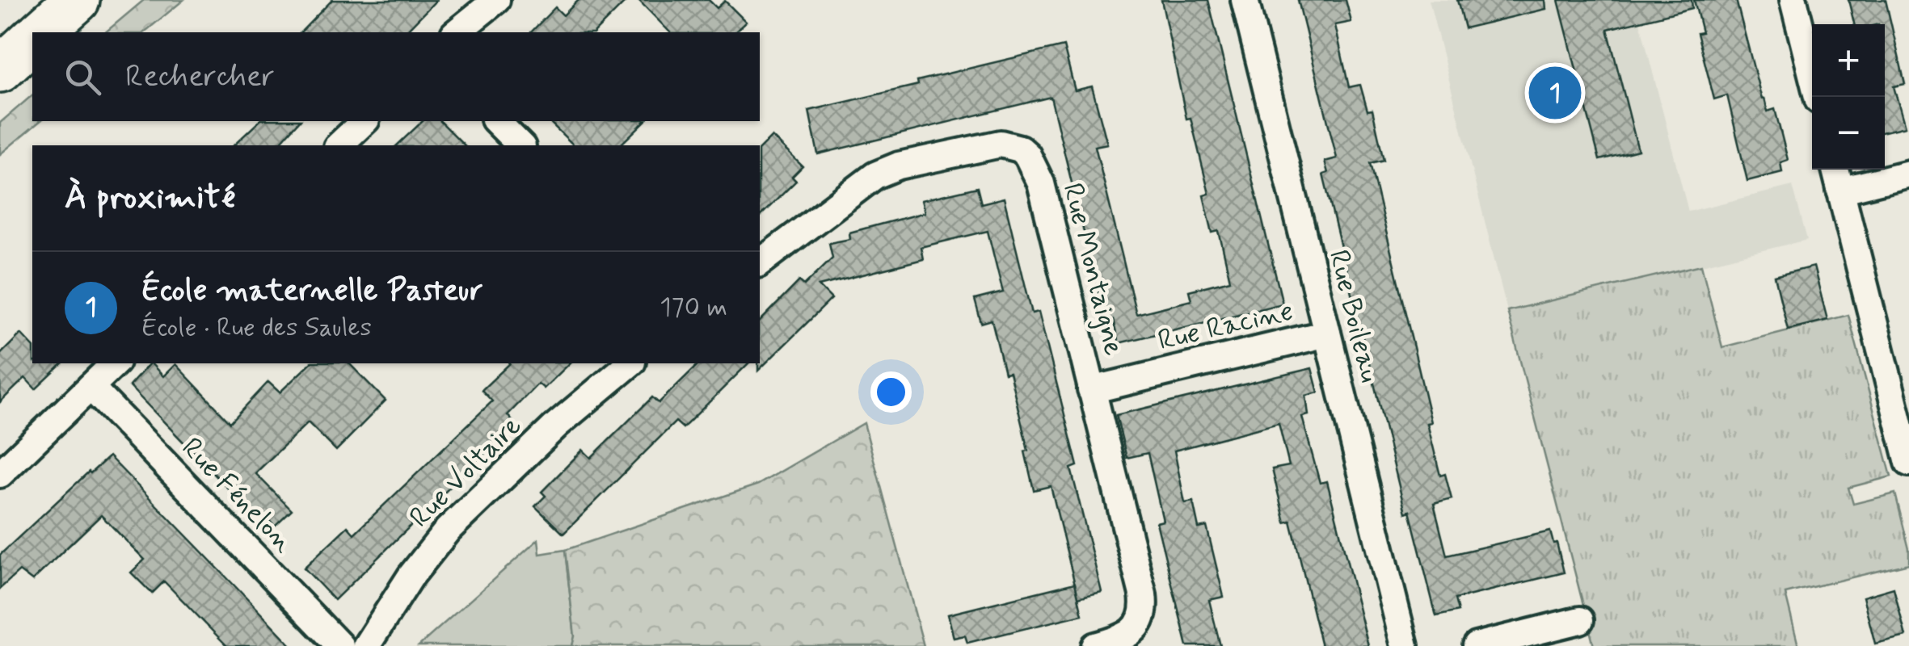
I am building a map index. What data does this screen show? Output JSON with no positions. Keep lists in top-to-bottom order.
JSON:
{
  "streets": {
    "street": [
      "Rue Montaigne",
      "Rue Boileau",
      "Rue Racine",
      "Rue Voltaire",
      "Rue Fénelon"
    ]
  },
  "crossings": [
    ["Rue Montaigne", "Rue Racine"],
    ["Rue Boileau", "Rue Racine"]
  ],
  "page": {
    "map_buttons": ["+", "−"],
    "search": "Rechercher",
    "pins": "1",
    "heading": "À proximité",
    "list": [
      {
        "mark": "1",
        "name": "École maternelle Pasteur",
        "note": "École · Rue des Saules",
        "value": "170 m"
      }
    ]
  }
}
